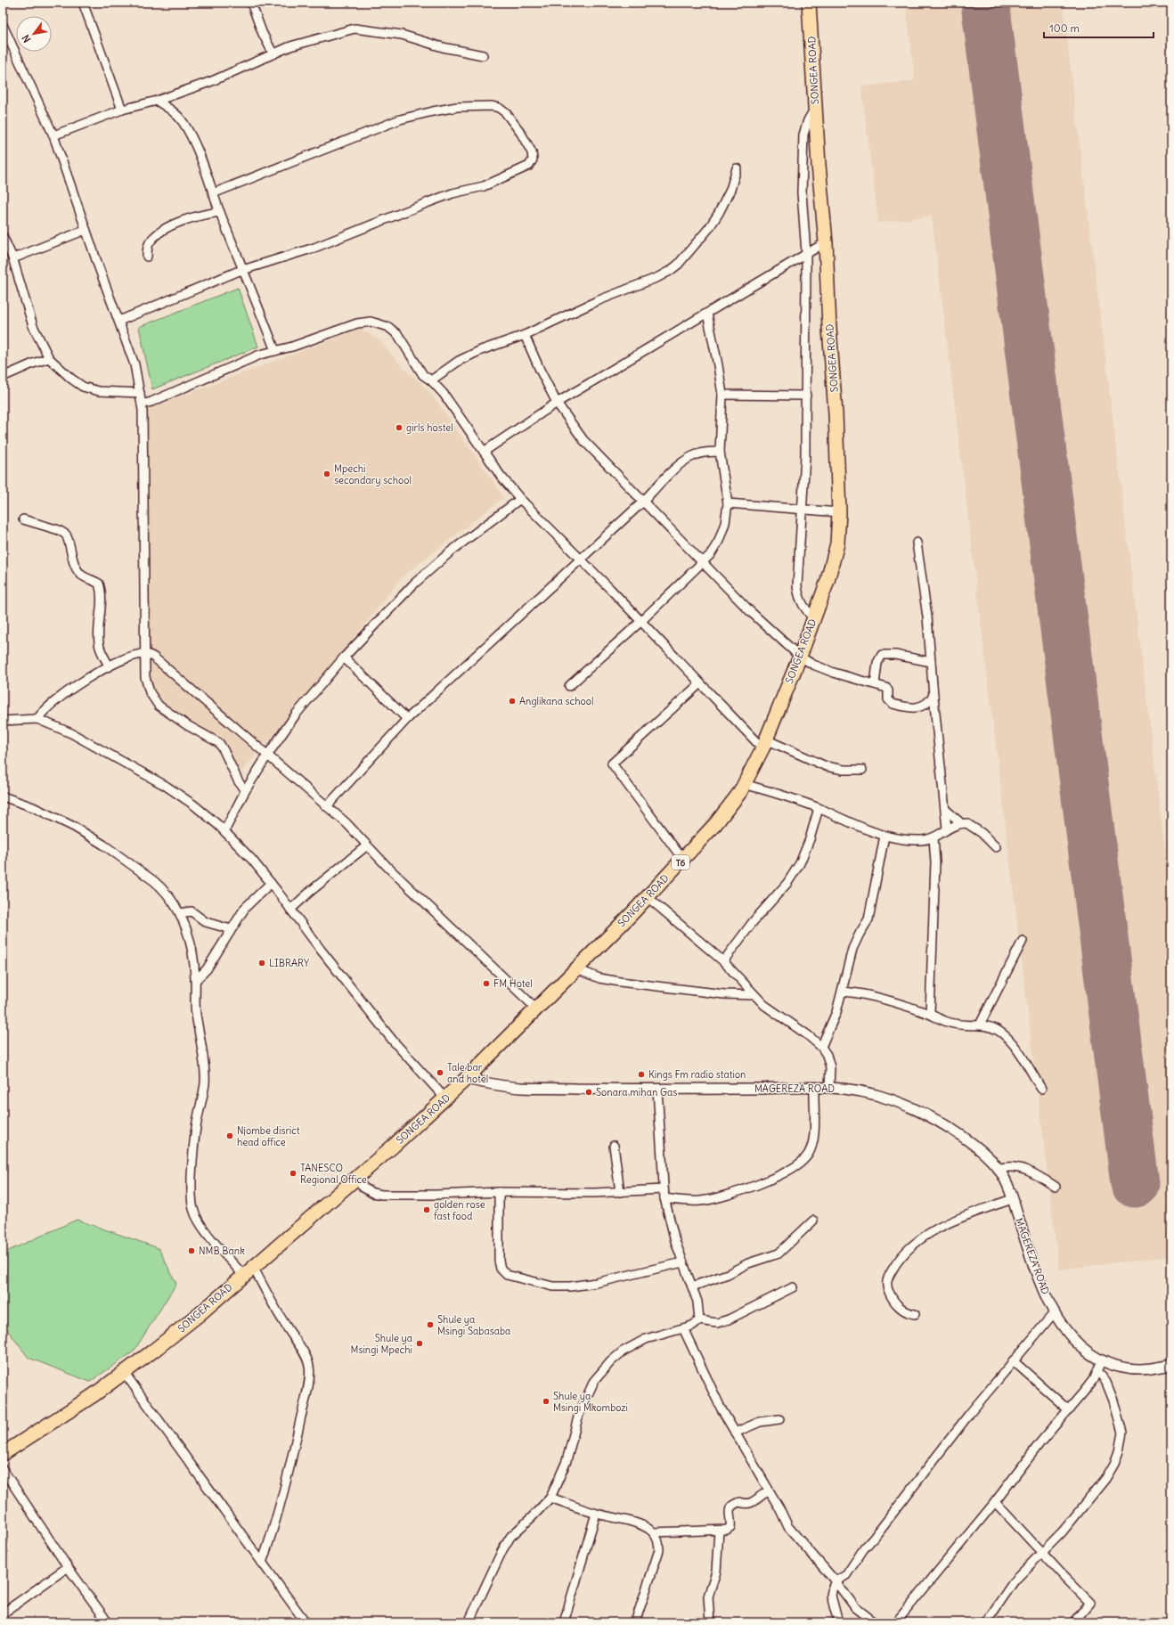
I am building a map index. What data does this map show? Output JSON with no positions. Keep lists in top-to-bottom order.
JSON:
{
  "streets": {
    "highway": ["SONGEA ROAD", "T6"],
    "street": ["MAGEREZA ROAD"]
  },
  "crossings": [
    ["SONGEA ROAD", "MAGEREZA ROAD"]
  ],
  "places": [
    "girls hostel",
    "Mpechi secondary school",
    "Anglikana school",
    "LIBRARY",
    "FM Hotel",
    "Tale bar and hotel",
    "Kings Fm radio station",
    "Sonara mihan Gas",
    "Njombe disrict head office",
    "TANESCO Regional Office",
    "golden rose fast food",
    "NMB Bank",
    "Shule ya Msingi Sabasaba",
    "Shule ya Msingi Mpechi",
    "Shule ya Msingi Mkombozi"
  ],
  "scale_bar": "100 m",
  "north": "bottom left"
}
